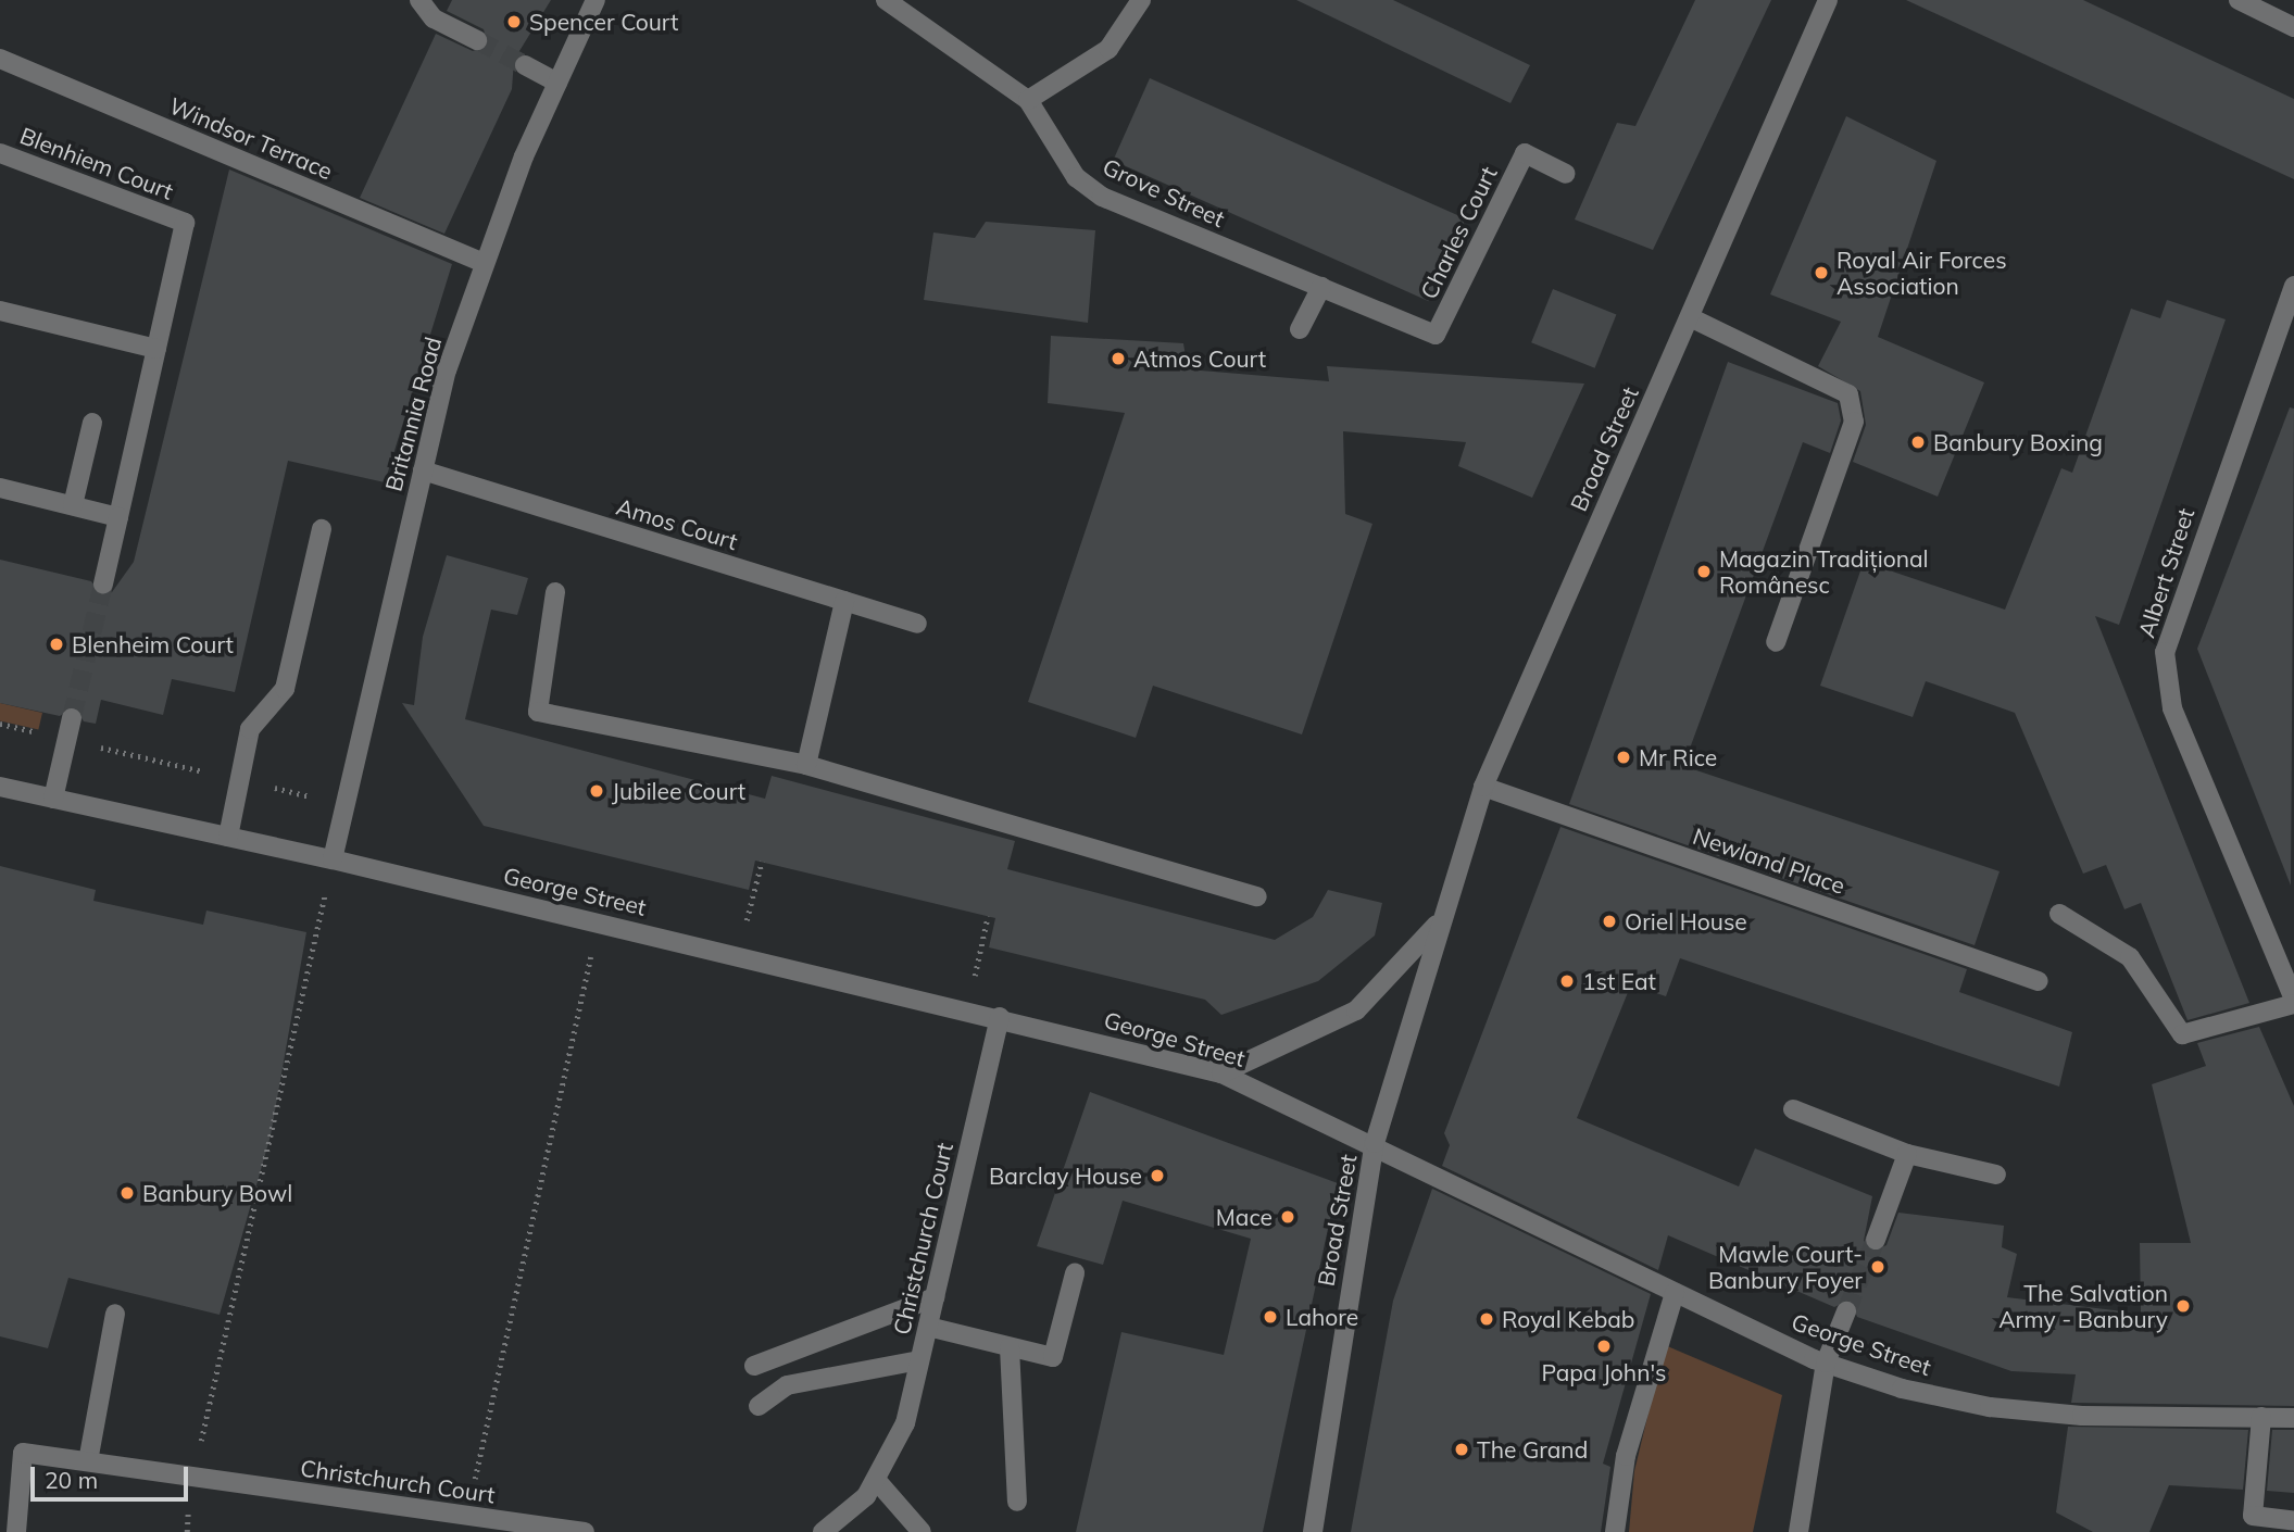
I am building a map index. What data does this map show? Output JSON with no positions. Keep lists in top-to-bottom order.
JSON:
{
  "streets": {
    "street": [
      "Windsor Terrace",
      "Blenhiem Court",
      "Grove Street",
      "Charles Court",
      "Britannia Road",
      "Broad Street",
      "Amos Court",
      "Albert Street",
      "Newland Place",
      "George Street",
      "Christchurch Court"
    ]
  },
  "crossings": [
    ["Windsor Terrace", "Britannia Road"],
    ["Grove Street", "Charles Court"],
    ["Britannia Road", "Amos Court"],
    ["Britannia Road", "George Street"],
    ["Broad Street", "Newland Place"],
    ["Broad Street", "George Street"],
    ["George Street", "Christchurch Court"]
  ],
  "places": [
    "Spencer Court",
    "Royal Air Forces Association",
    "Atmos Court",
    "Banbury Boxing",
    "Magazin Tradițional Românesc",
    "Blenheim Court",
    "Mr Rice",
    "Jubilee Court",
    "Oriel House",
    "1st Eat",
    "Barclay House",
    "Banbury Bowl",
    "Mace",
    "Mawle Court- Banbury Foyer",
    "The Salvation Army - Banbury",
    "Lahore",
    "Royal Kebab",
    "Papa John's",
    "The Grand"
  ],
  "scale_bar": "20 m"
}
